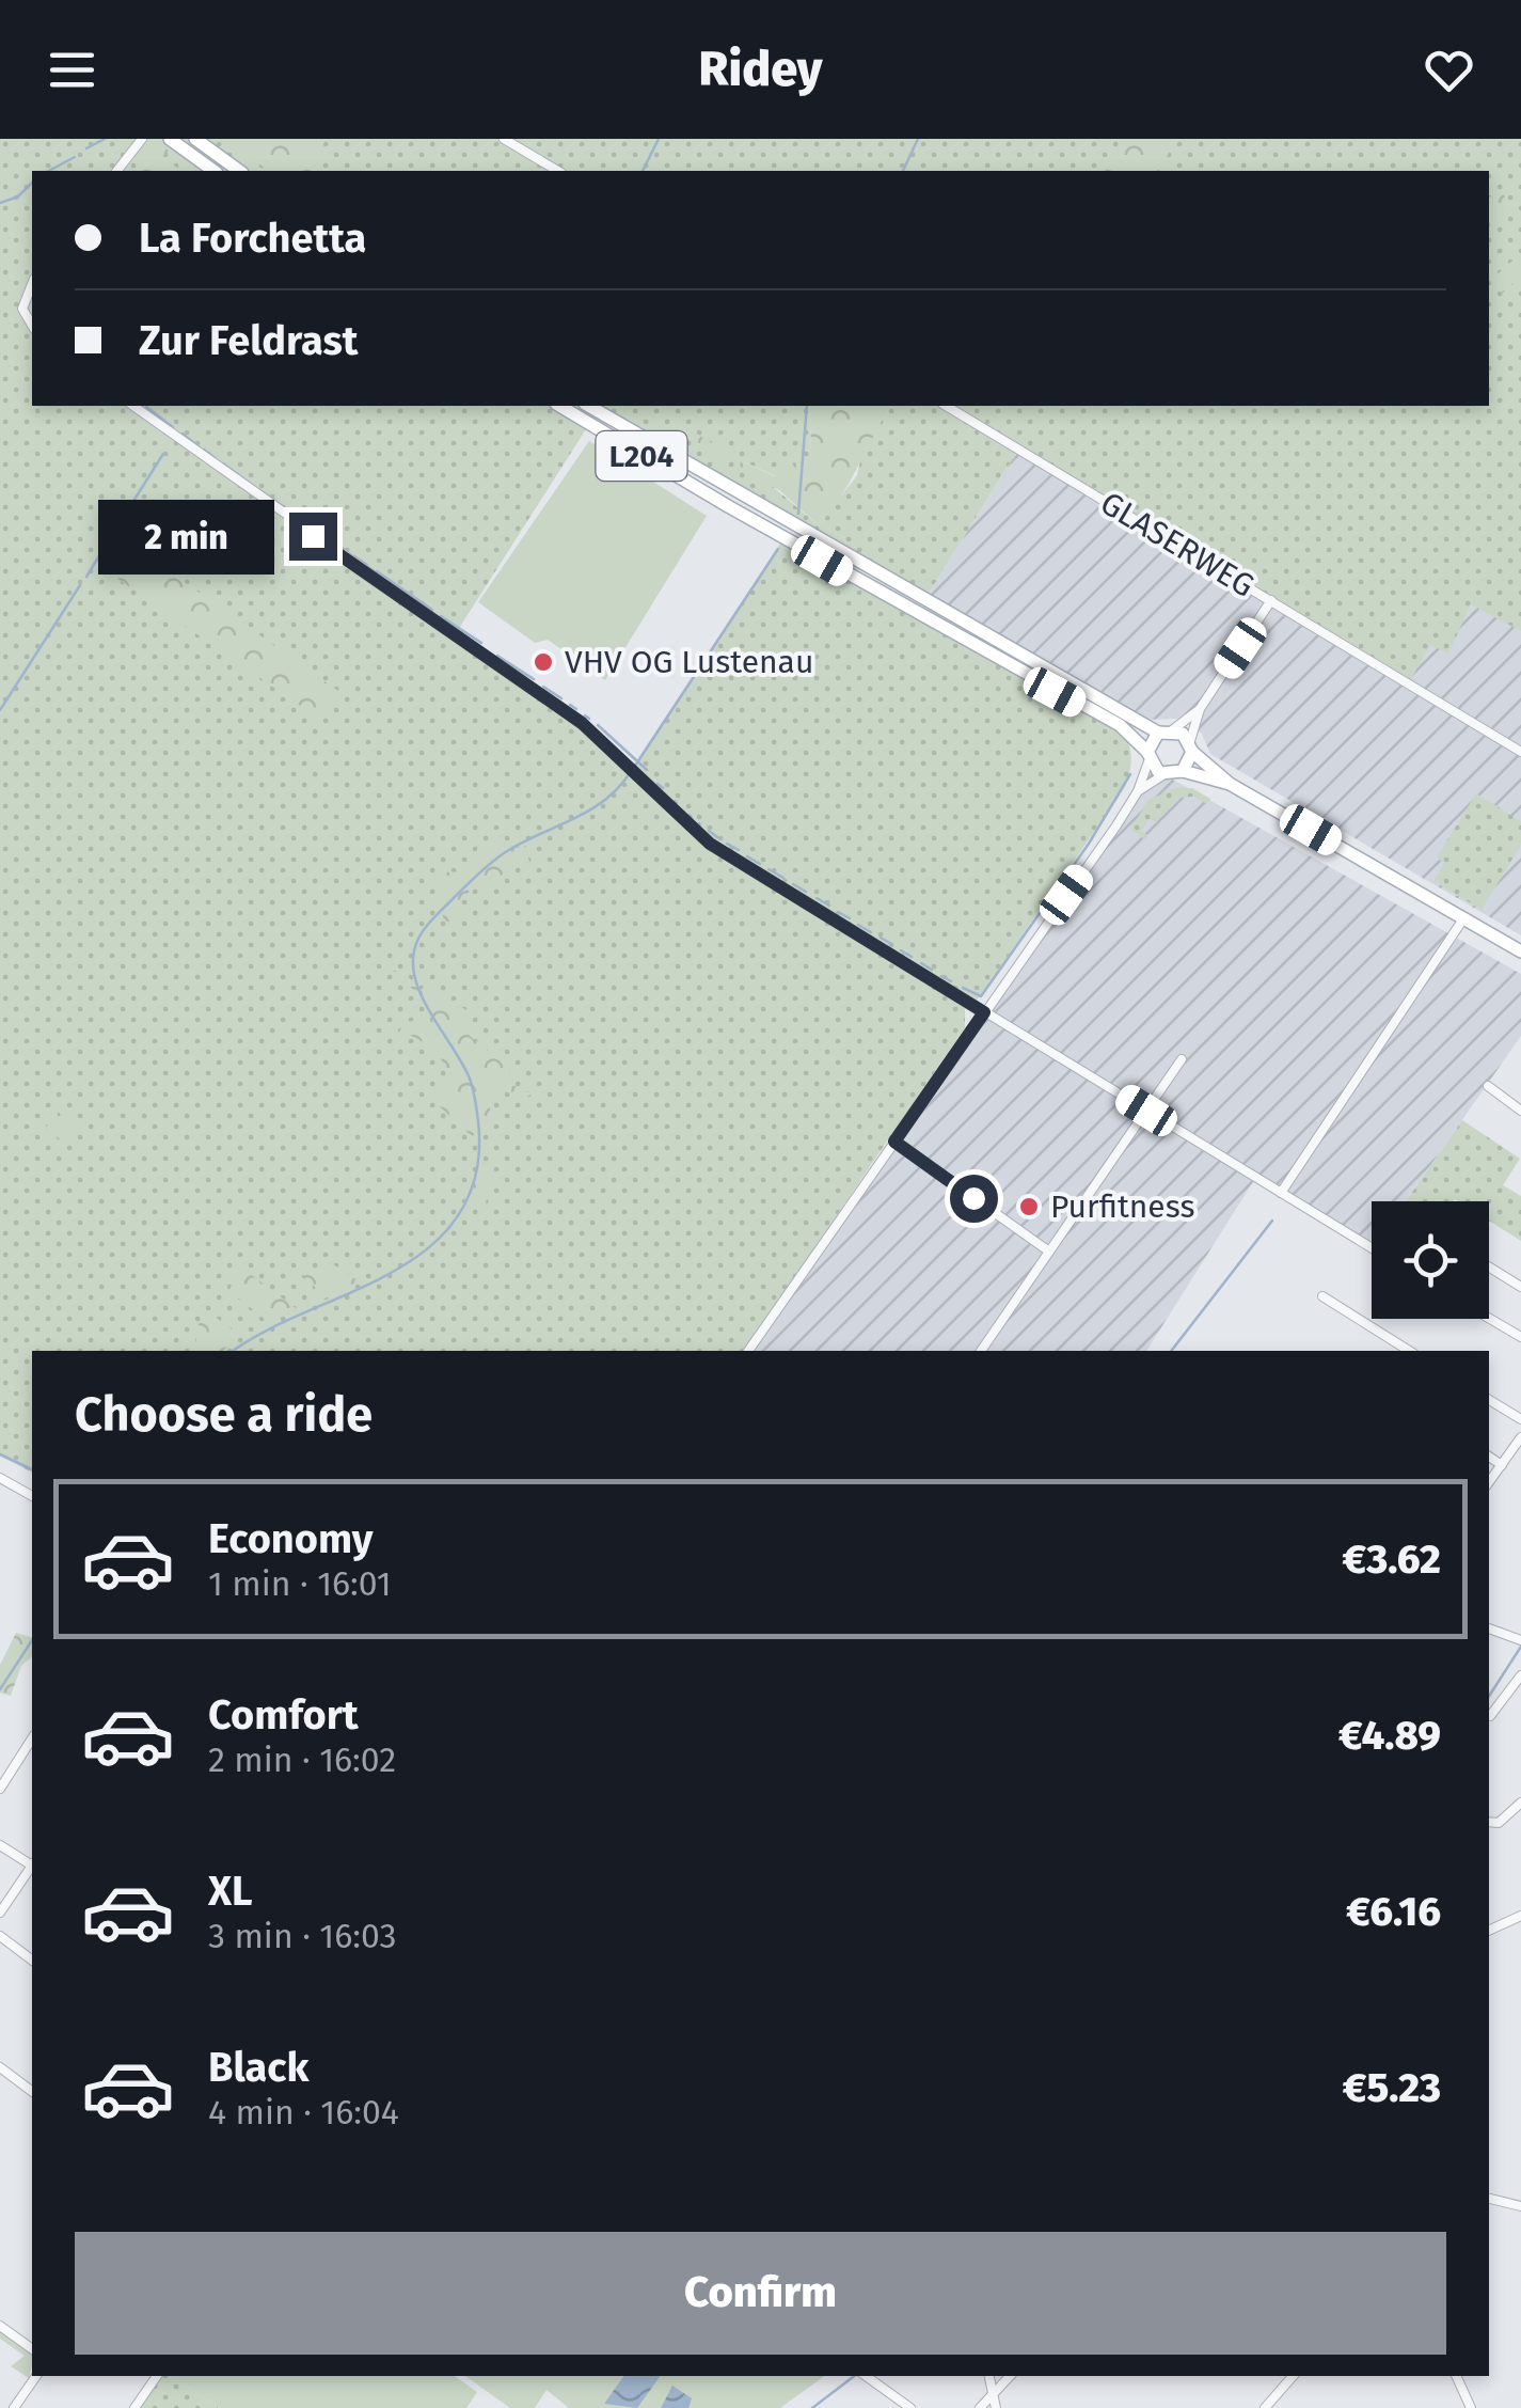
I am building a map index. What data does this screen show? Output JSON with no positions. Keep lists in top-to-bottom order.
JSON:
{
  "streets": {
    "main road": ["L204"],
    "street": ["GLASERWEG"]
  },
  "places": ["VHV OG Lustenau", "Purfitness"],
  "page": {
    "header": "Ridey",
    "banner": ["La Forchetta", "Zur Feldrast"],
    "bubble": "2 min",
    "heading": "Choose a ride",
    "list": [
      {
        "name": "Economy",
        "note": "1 min · 16:01",
        "value": "€3.62"
      },
      {
        "name": "Comfort",
        "note": "2 min · 16:02",
        "value": "€4.89"
      },
      {
        "name": "XL",
        "note": "3 min · 16:03",
        "value": "€6.16"
      },
      {
        "name": "Black",
        "note": "4 min · 16:04",
        "value": "€5.23"
      }
    ],
    "buttons": "Confirm"
  }
}
